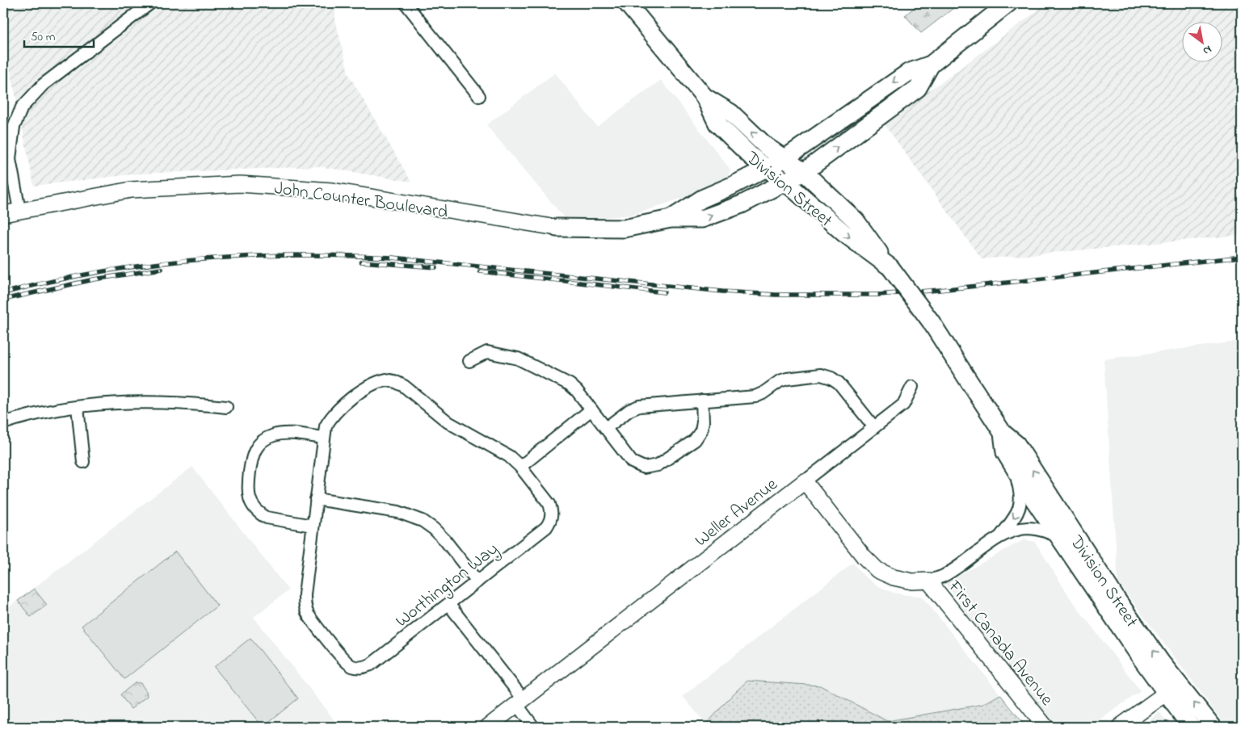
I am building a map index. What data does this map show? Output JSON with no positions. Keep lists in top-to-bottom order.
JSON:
{
  "streets": {
    "main road": ["Division Street", "John Counter Boulevard"],
    "street": ["Weller Avenue", "Worthington Way", "First Canada Avenue"]
  },
  "crossings": [
    ["Division Street", "Weller Avenue"],
    ["Weller Avenue", "First Canada Avenue"]
  ],
  "scale_bar": "50 m",
  "north": "bottom right"
}
